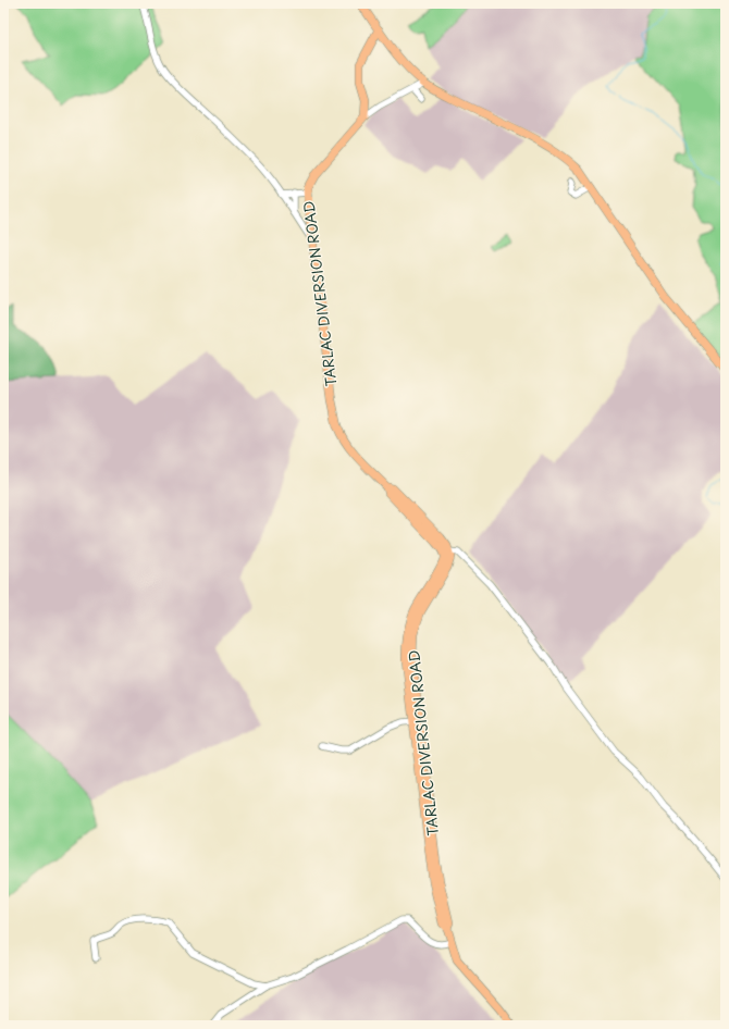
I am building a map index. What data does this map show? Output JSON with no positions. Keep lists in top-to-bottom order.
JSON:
{
  "streets": {
    "main road": ["TARLAC DIVERSION ROAD"]
  }
}
